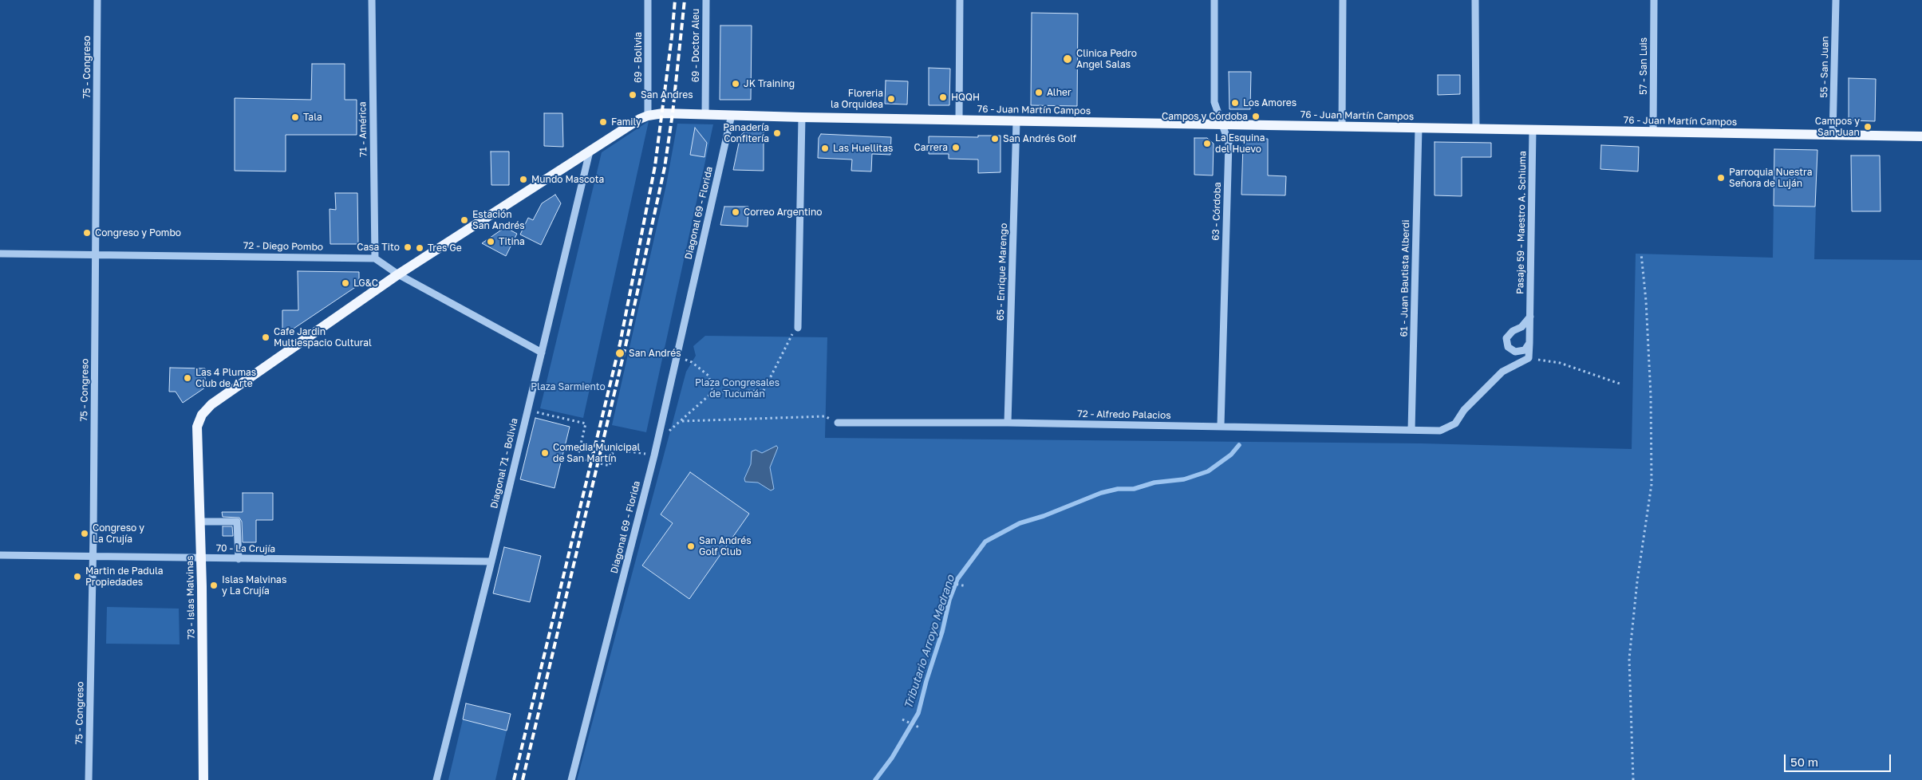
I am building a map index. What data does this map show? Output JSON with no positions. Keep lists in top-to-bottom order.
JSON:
{
  "streets": {
    "main road": ["76 - Juan Martín Campos", "73 - Islas Malvinas"],
    "street": [
      "69 - Doctor Aleu",
      "69 - Bolivia",
      "57 - San Luis",
      "75 - Congreso",
      "55 - San Juan",
      "71 - América",
      "63 - Córdoba",
      "Diagonal 69 - Florida",
      "Pasaje 59 - Maestro A. Schiuma",
      "72 - Diego Pombo",
      "65 - Enrique Marengo",
      "61 - Juan Bautista Alberdi",
      "72 - Alfredo Palacios",
      "Diagonal 71 - Bolivia",
      "70 - La Crujía"
    ]
  },
  "crossings": [
    ["69 - Doctor Aleu", "76 - Juan Martín Campos"],
    ["69 - Bolivia", "76 - Juan Martín Campos"],
    ["57 - San Luis", "76 - Juan Martín Campos"],
    ["75 - Congreso", "72 - Diego Pombo"],
    ["75 - Congreso", "70 - La Crujía"],
    ["55 - San Juan", "76 - Juan Martín Campos"],
    ["76 - Juan Martín Campos", "63 - Córdoba"],
    ["76 - Juan Martín Campos", "Diagonal 69 - Florida"],
    ["76 - Juan Martín Campos", "Pasaje 59 - Maestro A. Schiuma"],
    ["76 - Juan Martín Campos", "65 - Enrique Marengo"],
    ["76 - Juan Martín Campos", "61 - Juan Bautista Alberdi"],
    ["71 - América", "72 - Diego Pombo"],
    ["63 - Córdoba", "72 - Alfredo Palacios"],
    ["Pasaje 59 - Maestro A. Schiuma", "72 - Alfredo Palacios"],
    ["65 - Enrique Marengo", "72 - Alfredo Palacios"],
    ["61 - Juan Bautista Alberdi", "72 - Alfredo Palacios"],
    ["Diagonal 71 - Bolivia", "70 - La Crujía"],
    ["70 - La Crujía", "73 - Islas Malvinas"]
  ],
  "water": ["Tributario Arroyo Medrano"],
  "parks": ["Plaza Congresales de Tucumán", "Plaza Sarmiento"],
  "places": [
    "Clinica Pedro Angel Salas",
    "JK Training",
    "Alher",
    "San Andres",
    "HQQH",
    "Floreria la Orquidea",
    "Los Amores",
    "Campos y Córdoba",
    "Tala",
    "Family",
    "Campos y San Juan",
    "Panadería Confitería",
    "San Andrés Golf",
    "La Esquina del Huevo",
    "Carrera",
    "Las Huellitas",
    "Parroquia Nuestra Señora de Luján",
    "Mundo Mascota",
    "Correo Argentino",
    "Estación San Andrés",
    "Congreso y Pombo",
    "Titina",
    "Casa Tito",
    "Tres Ge",
    "LG&C",
    "Cafe Jardin Multiespacio Cultural",
    "San Andrés",
    "Las 4 Plumas Club de Arte",
    "Comedia Municipal de San Martín",
    "Congreso y La Crujía",
    "San Andrés Golf Club",
    "Martin de Padula Propiedades",
    "Islas Malvinas y La Crujía"
  ],
  "scale_bar": "50 m"
}
